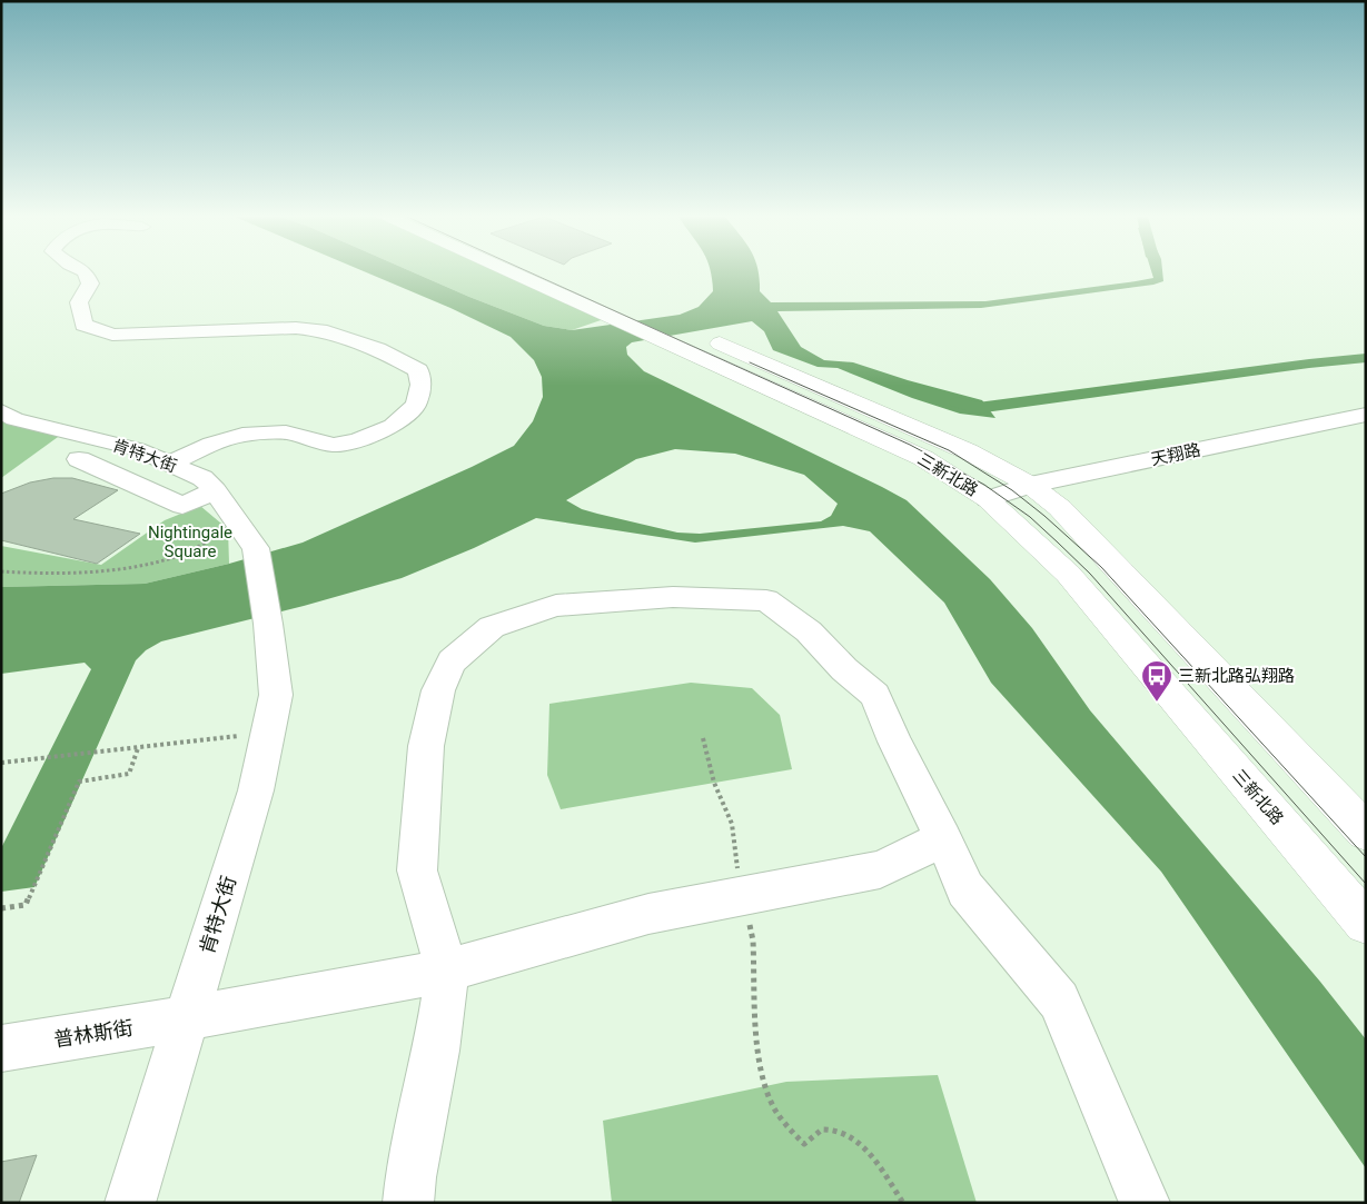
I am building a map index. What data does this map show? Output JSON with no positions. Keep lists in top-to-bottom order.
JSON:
{
  "streets": {
    "main road": ["三新北路"],
    "street": ["天翔路", "肯特大街", "普林斯街"]
  },
  "crossings": [
    ["天翔路", "三新北路"],
    ["肯特大街", "普林斯街"]
  ],
  "parks": ["Nightingale Square"],
  "places": {
    "bus stop": ["三新北路弘翔路"]
  }
}
